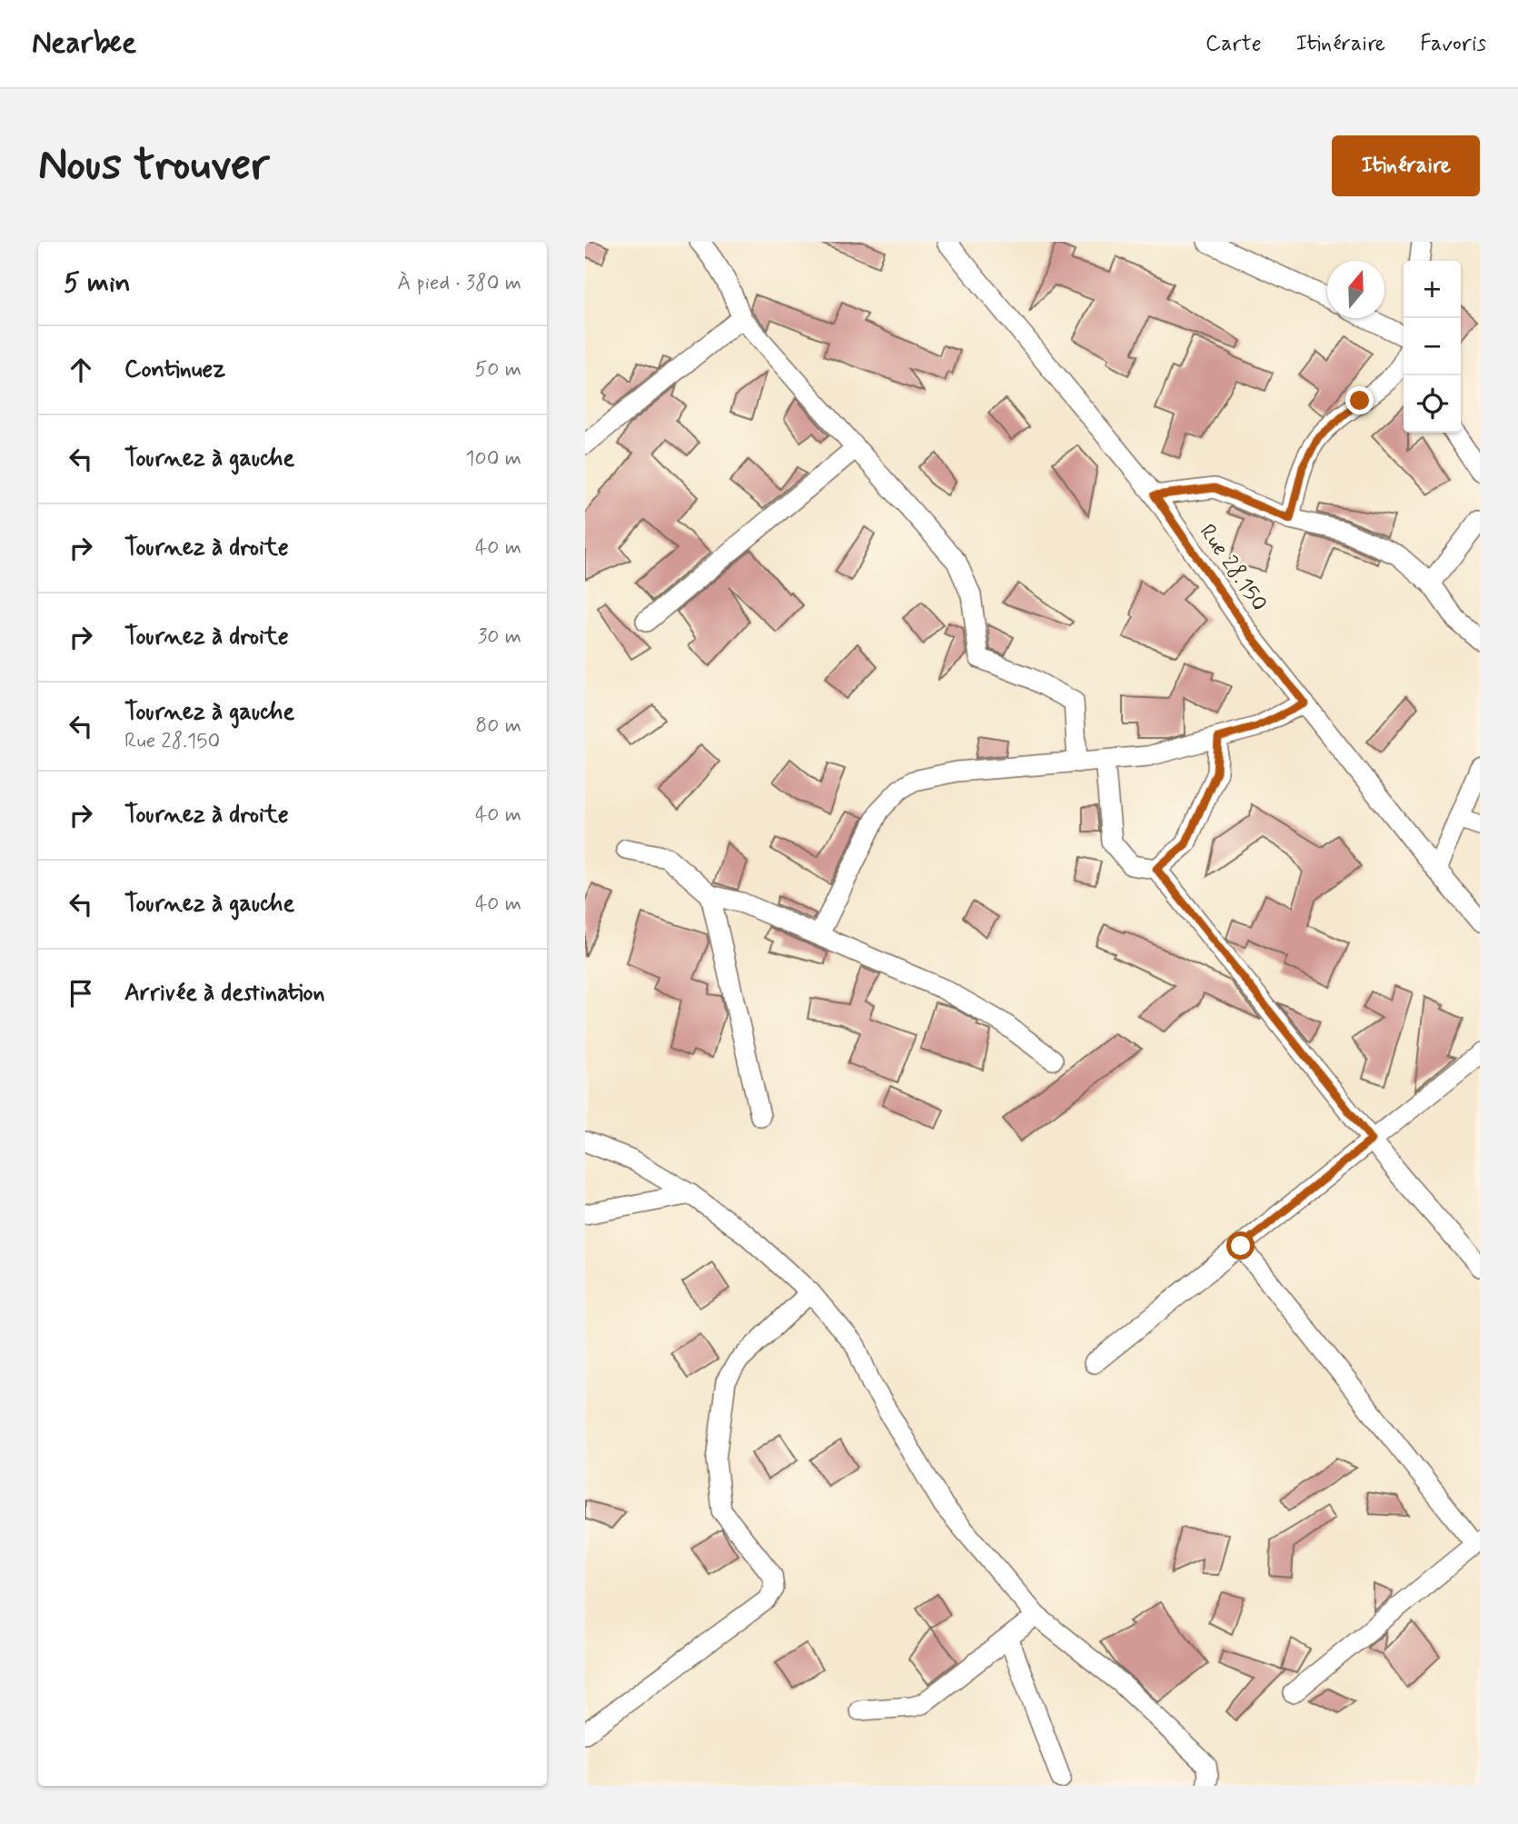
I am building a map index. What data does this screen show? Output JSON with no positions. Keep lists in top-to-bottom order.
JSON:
{
  "streets": {
    "street": ["Rue 28.150"]
  },
  "north": "top",
  "page": {
    "header": "Nearbee",
    "nav": ["Carte", "Itinéraire", "Favoris"],
    "buttons": "Itinéraire",
    "title": "Nous trouver",
    "heading": ["5 min", "À pied · 380 m"],
    "map_buttons": ["+", "−"],
    "list": [
      ["Continuez", "50 m"],
      ["Tournez à gauche", "100 m"],
      ["Tournez à droite", "40 m"],
      ["Tournez à droite", "30 m"],
      ["Tournez à gauche", "Rue 28.150", "80 m"],
      ["Tournez à droite", "40 m"],
      ["Tournez à gauche", "40 m"],
      "Arrivée à destination"
    ]
  }
}
